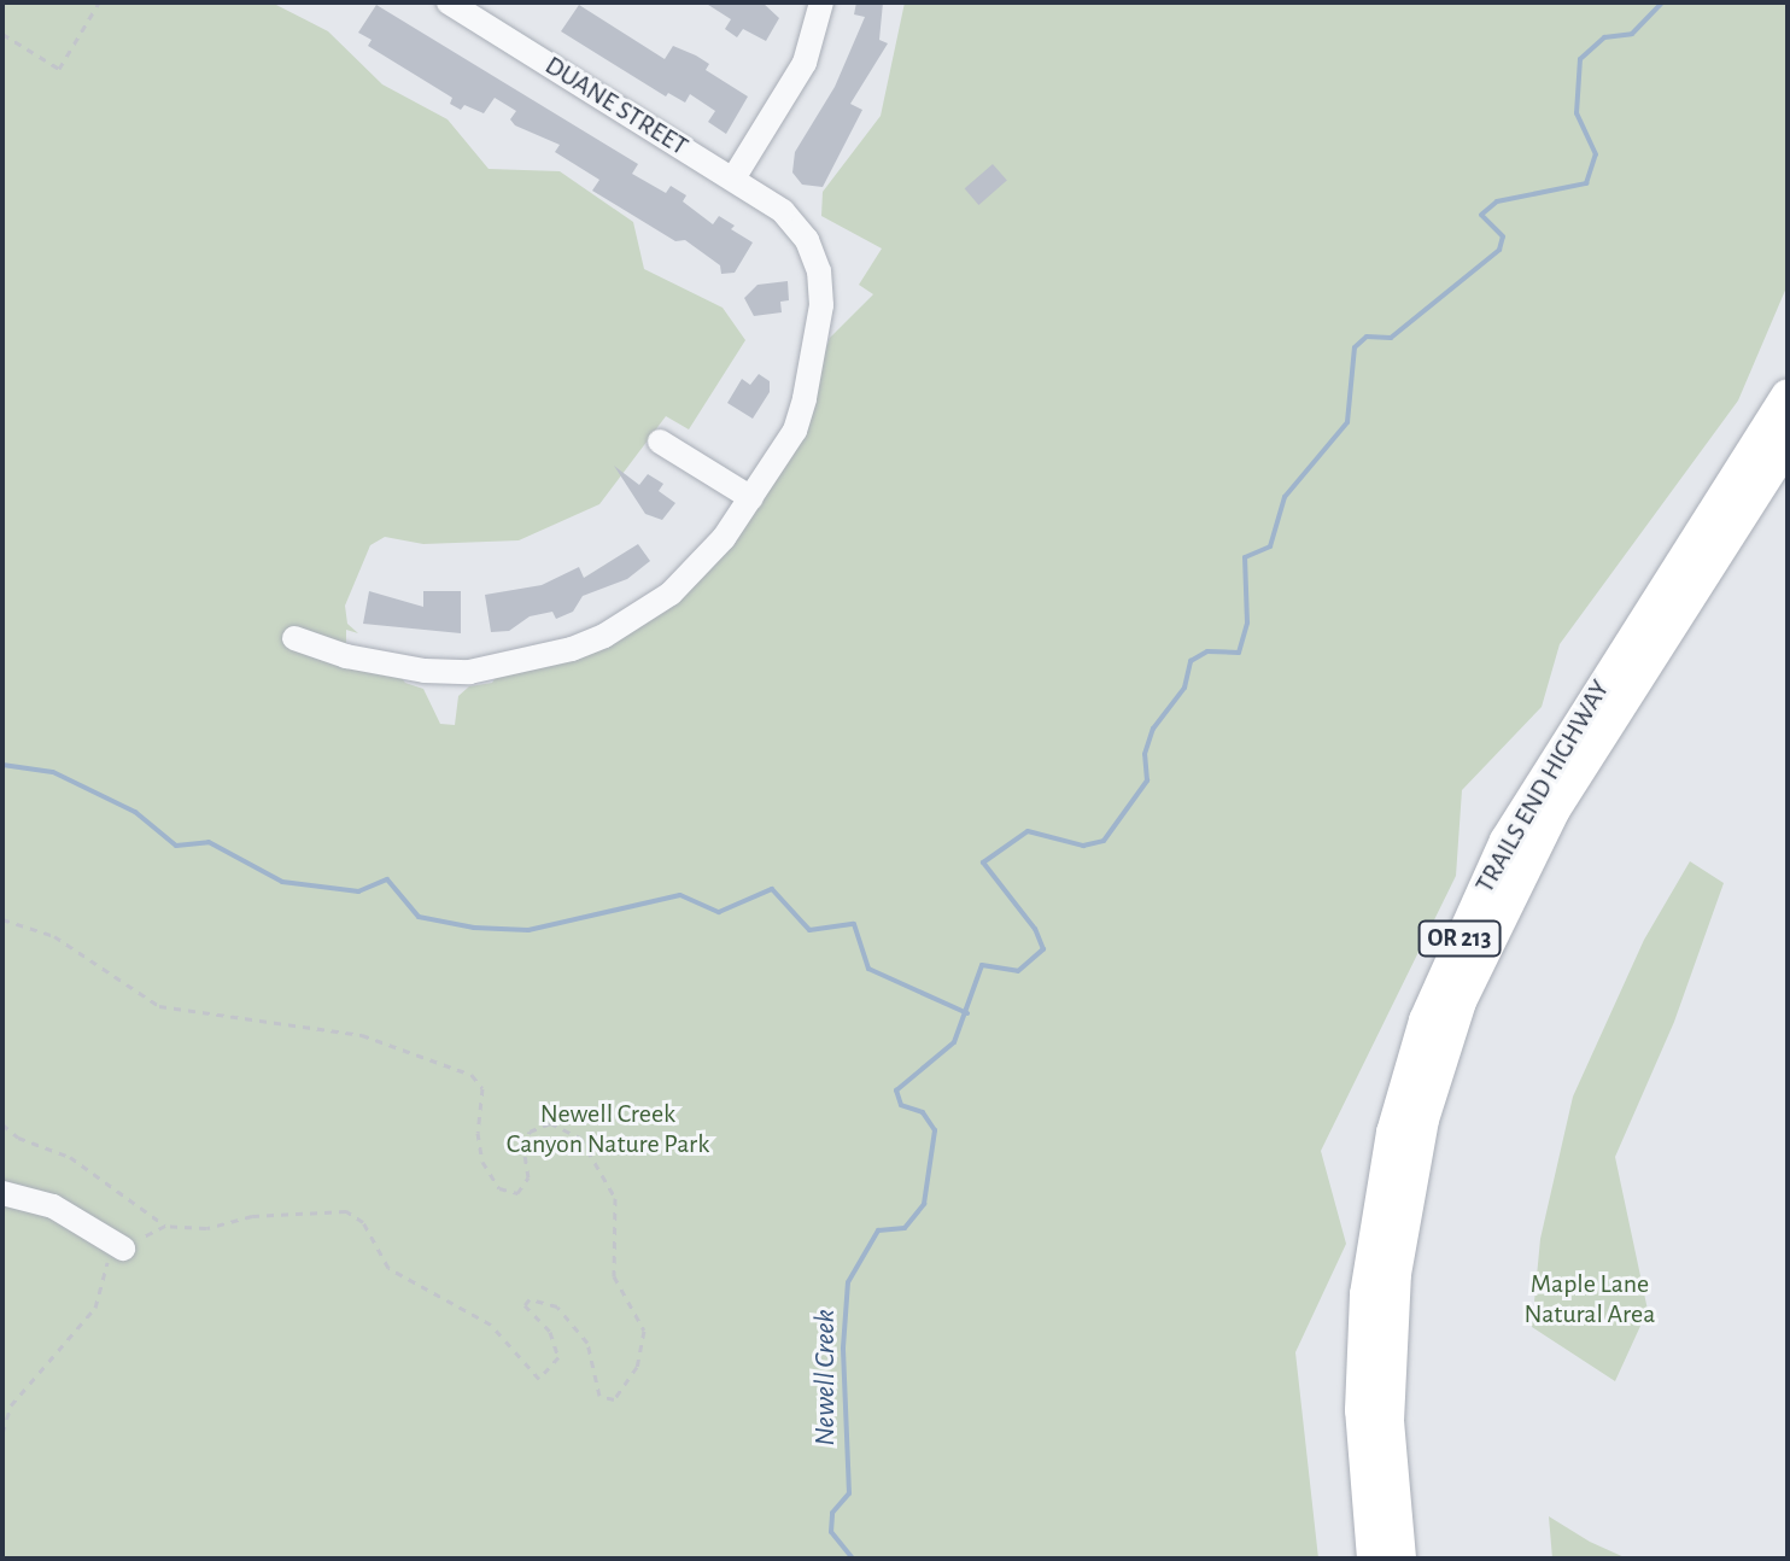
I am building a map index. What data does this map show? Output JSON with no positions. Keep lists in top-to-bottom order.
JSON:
{
  "streets": {
    "highway": ["TRAILS END HIGHWAY", "OR 213"],
    "street": ["DUANE STREET"]
  },
  "water": ["Newell Creek"],
  "parks": ["Newell Creek Canyon Nature Park", "Maple Lane Natural Area"]
}
